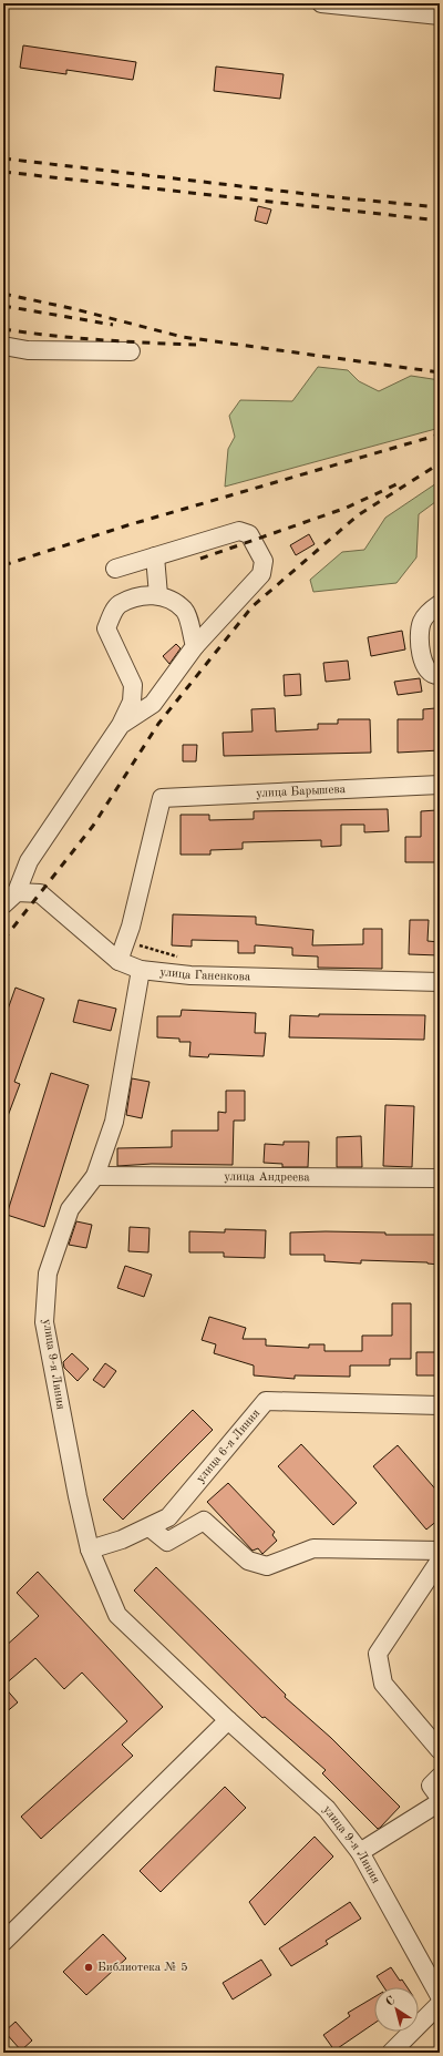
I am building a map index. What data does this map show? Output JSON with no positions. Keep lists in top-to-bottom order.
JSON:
{
  "streets": {
    "street": [
      "улица Барышева",
      "улица Ганенкова",
      "улица Андреева",
      "улица 9-я Линия",
      "улица 6-я Линия"
    ]
  },
  "crossings": [
    ["улица Барышева", "улица Ганенкова"],
    ["улица Ганенкова", "улица 9-я Линия"],
    ["улица Андреева", "улица 9-я Линия"],
    ["улица 9-я Линия", "улица 6-я Линия"]
  ],
  "places": ["Библиотека № 5"],
  "north": "top left"
}
